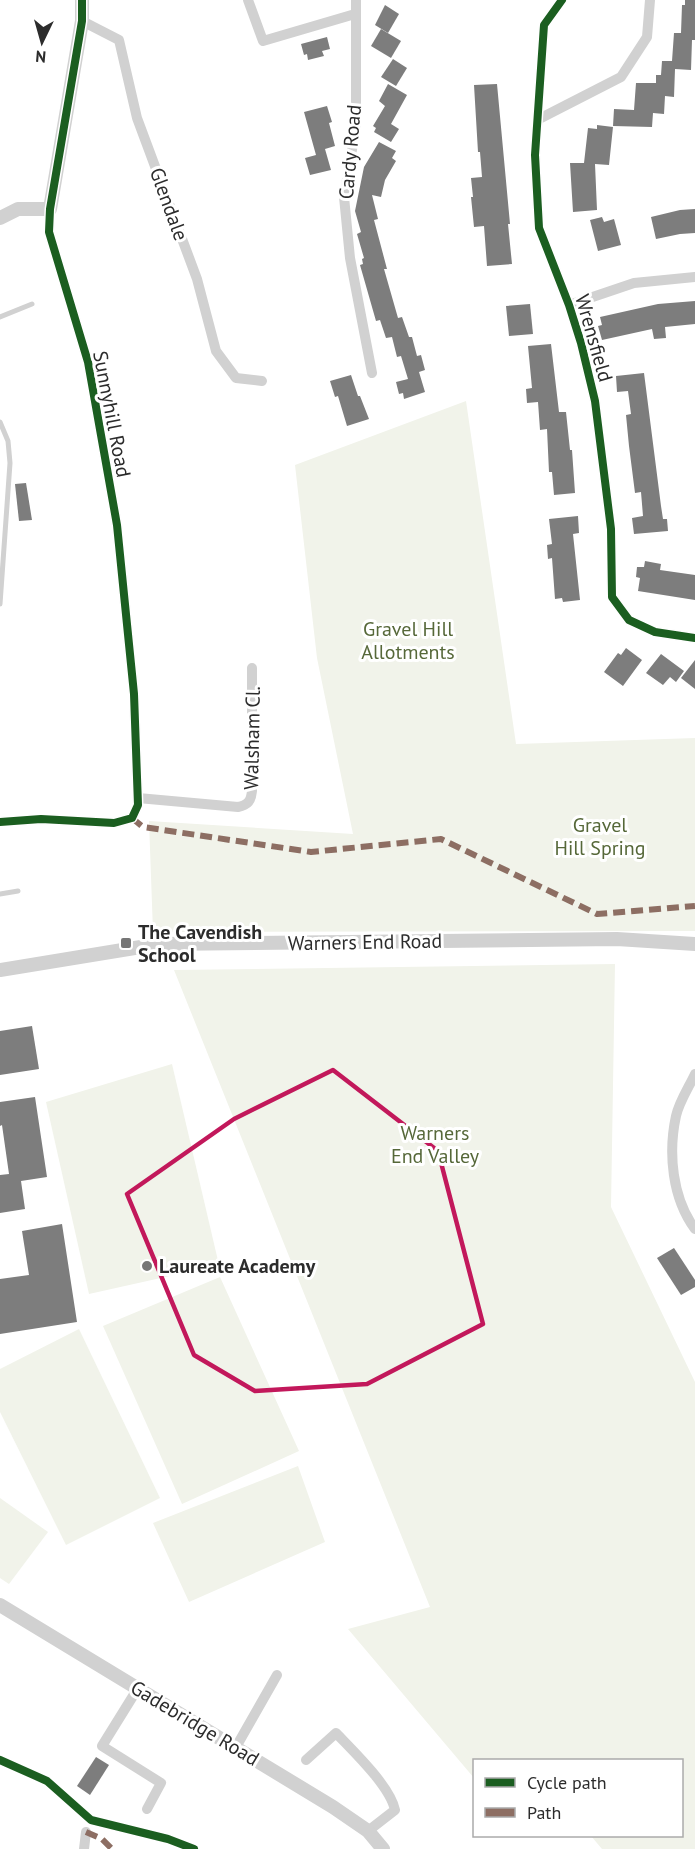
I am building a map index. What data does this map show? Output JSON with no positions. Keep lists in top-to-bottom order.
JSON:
{
  "streets": {
    "street": [
      "Cardy Road",
      "Glendale",
      "Wrensfield",
      "Sunnyhill Road",
      "Walsham Cl.",
      "Warners End Road",
      "Gadebridge Road"
    ]
  },
  "crossings": [
    ["Glendale", "Sunnyhill Road"],
    ["Sunnyhill Road", "Walsham Cl."]
  ],
  "parks": ["Gravel Hill Allotments", "Gravel Hill Spring", "Warners End Valley"],
  "places": {
    "transit": ["The Cavendish School"],
    "other": ["Laureate Academy"]
  },
  "legend": ["Cycle path", "Path"],
  "north": "bottom"
}
